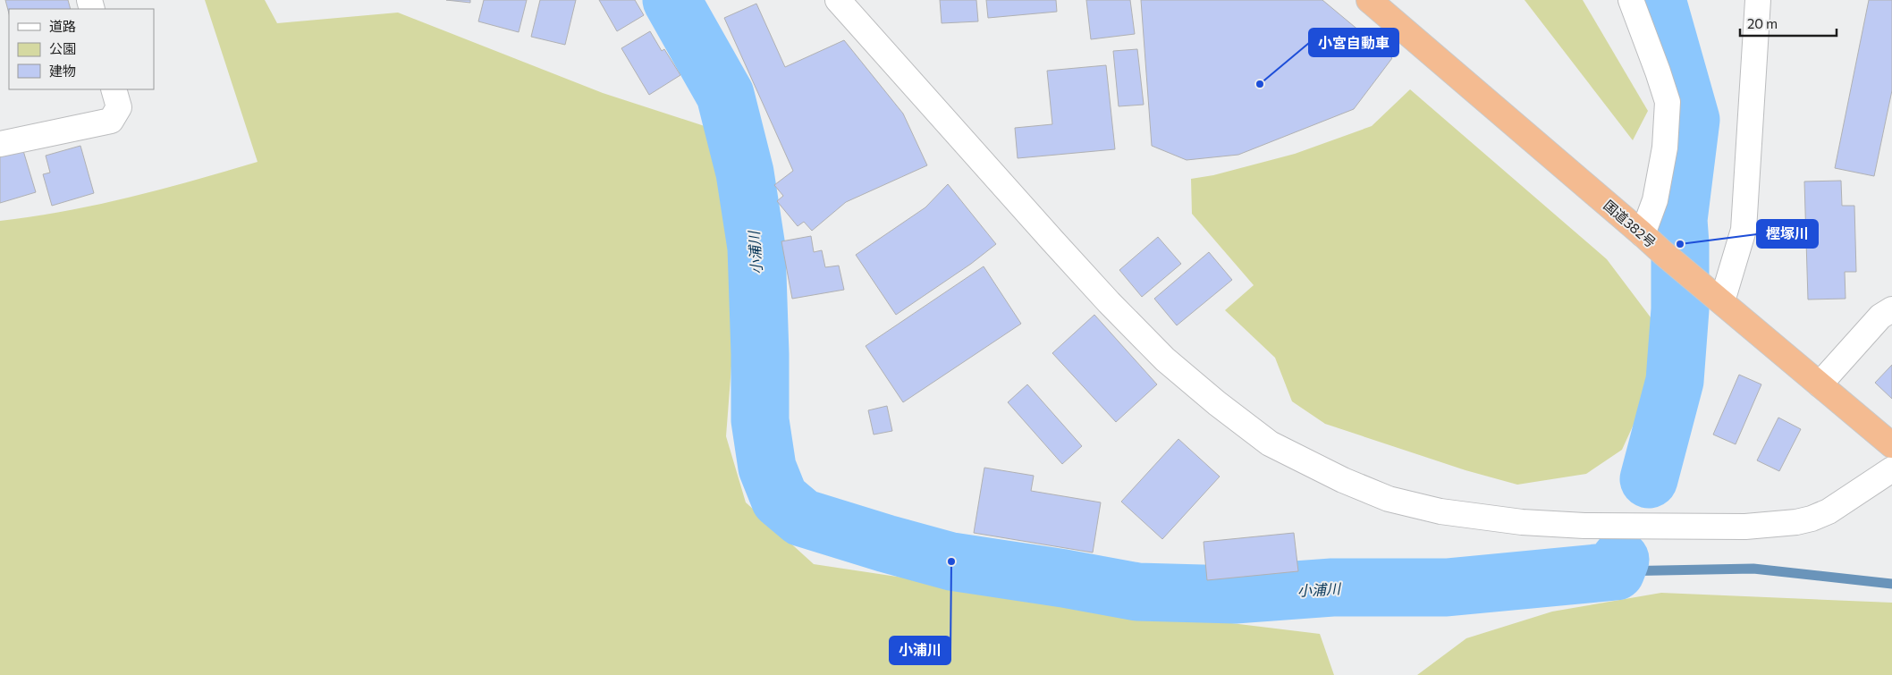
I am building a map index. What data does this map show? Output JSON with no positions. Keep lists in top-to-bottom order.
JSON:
{
  "streets": {
    "highway": ["国道382号"]
  },
  "water": ["小浦川"],
  "places": ["小宮自動車", "樫塚川", "小浦川"],
  "legend": ["道路", "公園", "建物"],
  "scale_bar": "20 m"
}
